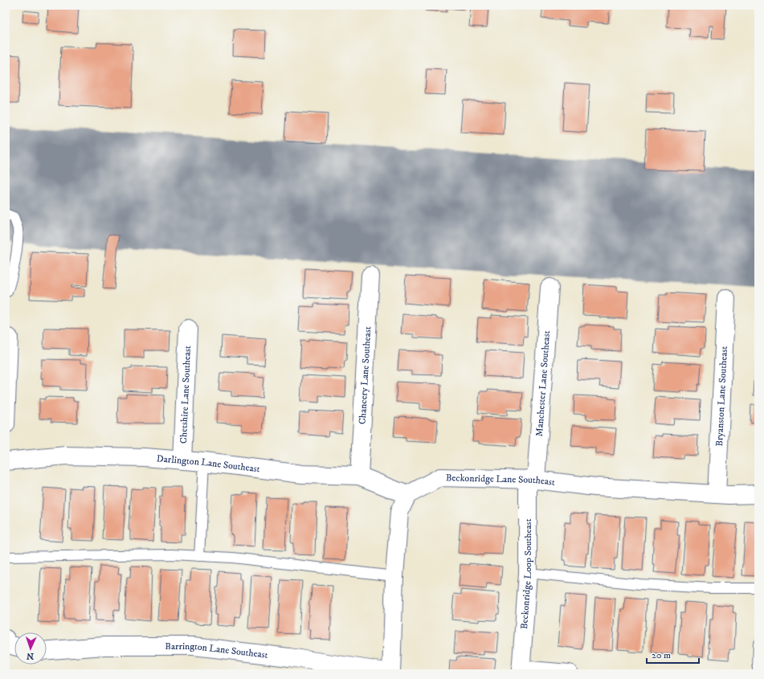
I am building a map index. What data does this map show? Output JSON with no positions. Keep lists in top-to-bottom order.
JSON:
{
  "streets": {
    "street": [
      "Chancery Lane Southeast",
      "Manchester Lane Southeast",
      "Chetshire Lane Southeast",
      "Bryanston Lane Southeast",
      "Darlington Lane Southeast",
      "Beckonridge Lane Southeast",
      "Beckonridge Loop Southeast",
      "Barrington Lane Southeast"
    ]
  },
  "crossings": [
    ["Chancery Lane Southeast", "Darlington Lane Southeast"],
    ["Manchester Lane Southeast", "Beckonridge Lane Southeast"],
    ["Manchester Lane Southeast", "Beckonridge Loop Southeast"],
    ["Chetshire Lane Southeast", "Darlington Lane Southeast"],
    ["Bryanston Lane Southeast", "Beckonridge Lane Southeast"],
    ["Darlington Lane Southeast", "Beckonridge Lane Southeast"],
    ["Beckonridge Lane Southeast", "Beckonridge Loop Southeast"]
  ],
  "scale_bar": "20 m",
  "north": "bottom"
}
